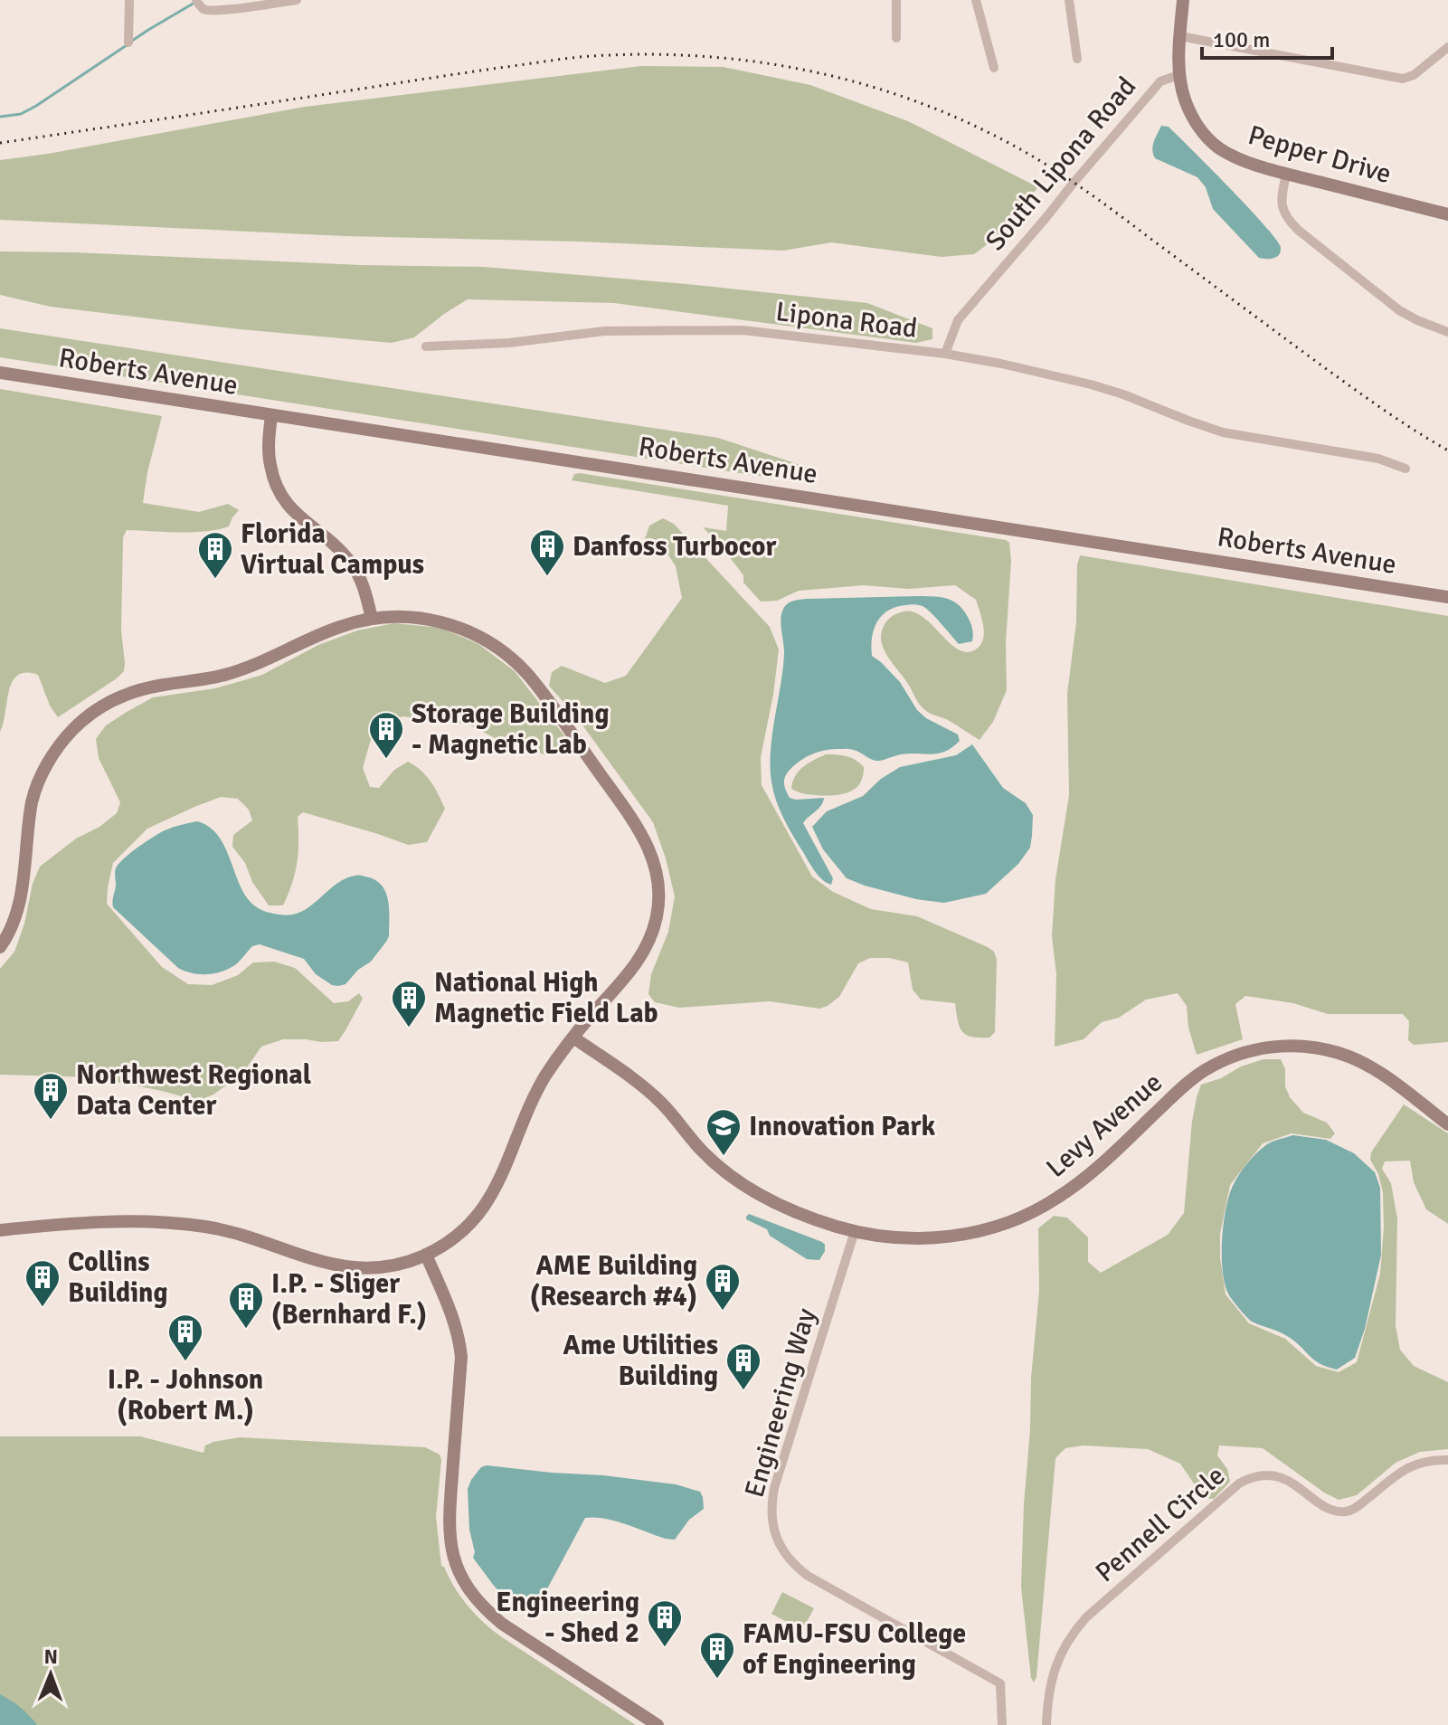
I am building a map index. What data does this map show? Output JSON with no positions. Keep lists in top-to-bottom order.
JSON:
{
  "streets": {
    "street": [
      "Pepper Drive",
      "South Lipona Road",
      "Lipona Road",
      "Roberts Avenue",
      "Levy Avenue",
      "Engineering Way",
      "Pennell Circle"
    ]
  },
  "crossings": [
    ["Pepper Drive", "South Lipona Road"],
    ["South Lipona Road", "Lipona Road"],
    ["Levy Avenue", "Engineering Way"]
  ],
  "places": {
    "building": [
      "Danfoss Turbocor",
      "Florida Virtual Campus",
      "Storage Building - Magnetic Lab",
      "National High Magnetic Field Lab",
      "Northwest Regional Data Center",
      "Collins Building",
      "AME Building (Research #4)",
      "I.P. - Sliger (Bernhard F.)",
      "I.P. - Johnson (Robert M.)",
      "Ame Utilities Building",
      "Engineering - Shed 2",
      "FAMU-FSU College of Engineering"
    ],
    "school or university": ["Innovation Park"]
  },
  "scale_bar": "100 m",
  "north": "top"
}
